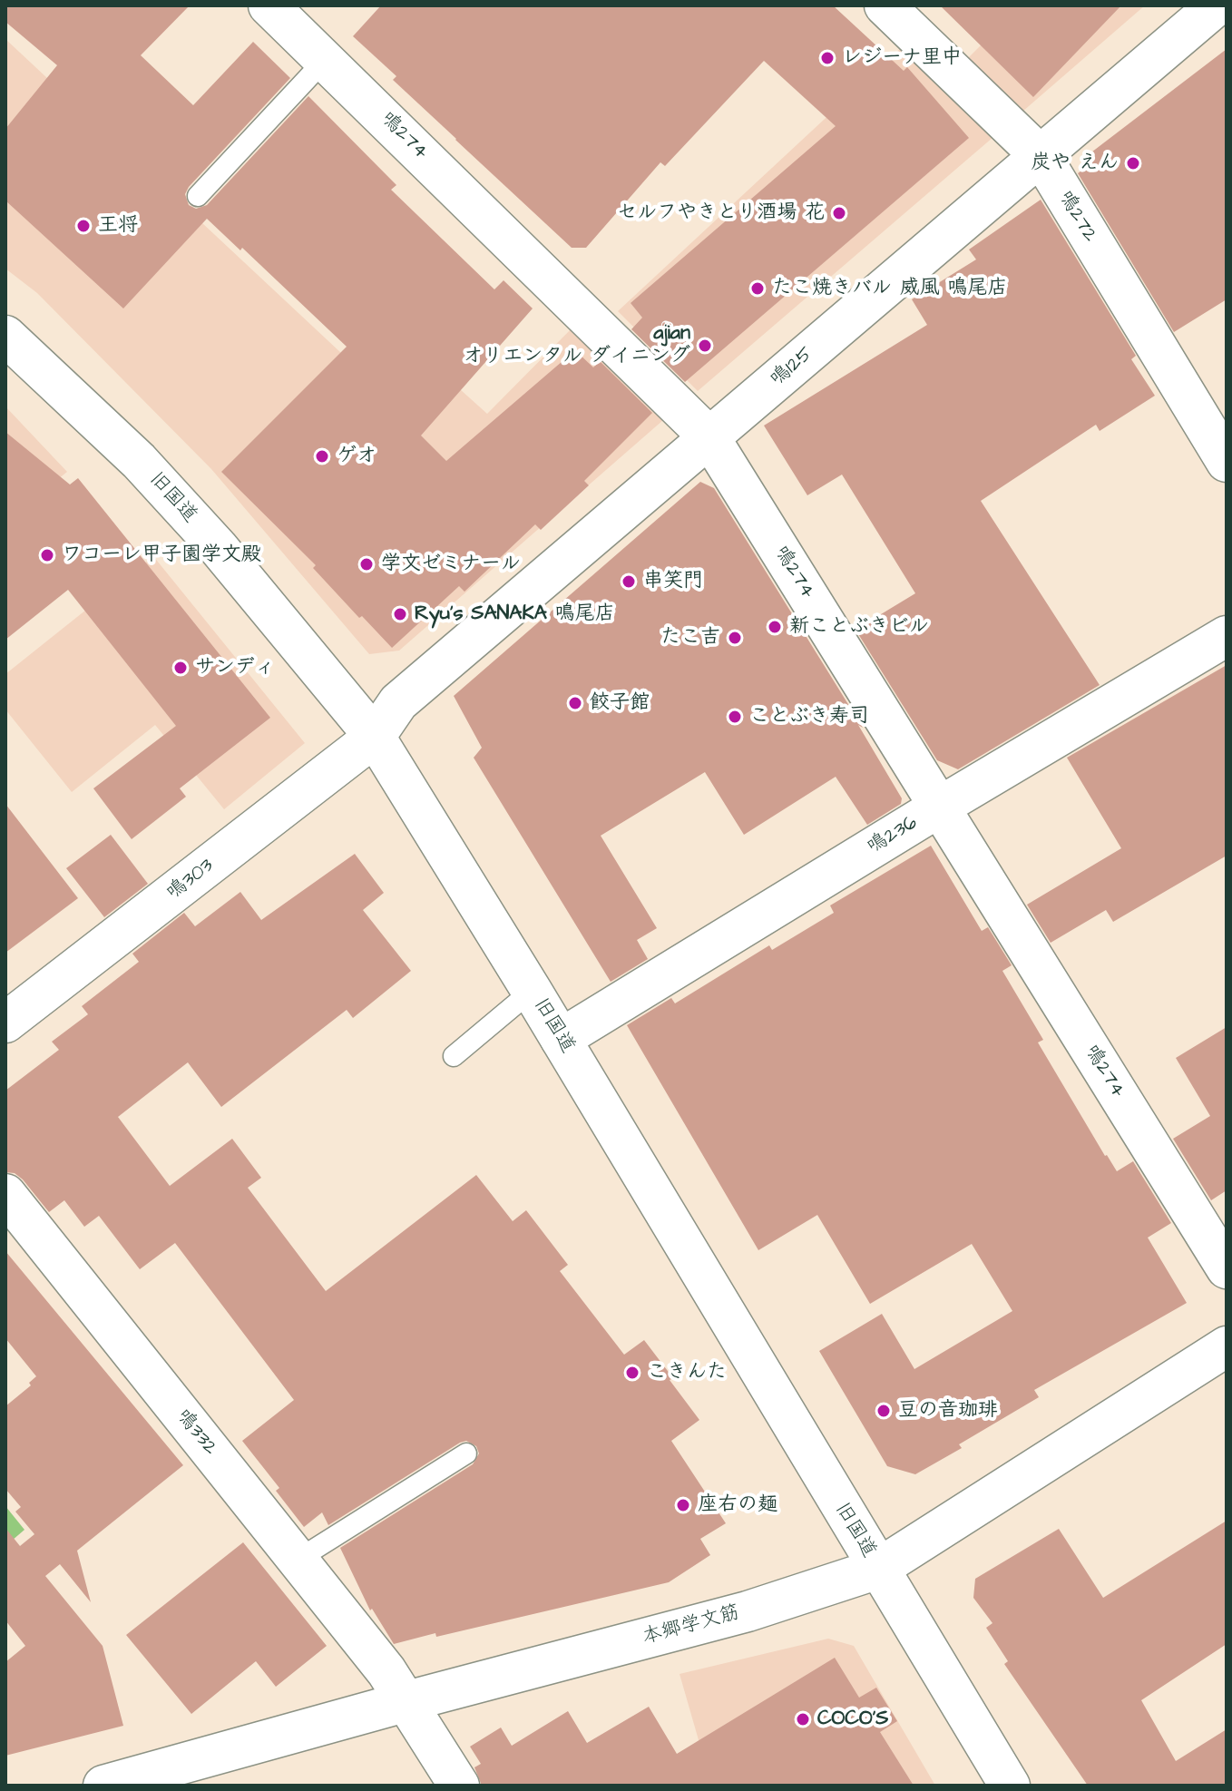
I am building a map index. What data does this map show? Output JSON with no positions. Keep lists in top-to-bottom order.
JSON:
{
  "streets": {
    "street": [
      "鳴274",
      "鳴272",
      "鳴125",
      "旧国道",
      "鳴236",
      "鳴303",
      "鳴332",
      "本郷学文筋"
    ]
  },
  "crossings": [
    ["鳴274", "鳴125"],
    ["鳴274", "鳴236"],
    ["鳴272", "鳴125"],
    ["鳴125", "旧国道"],
    ["鳴125", "鳴303"],
    ["旧国道", "鳴236"],
    ["旧国道", "鳴303"],
    ["旧国道", "本郷学文筋"],
    ["鳴332", "本郷学文筋"]
  ],
  "places": [
    "レジーナ里中",
    "炭や えん",
    "セルフやきとり酒場 花",
    "王将",
    "たこ焼きバル 威風 鳴尾店",
    "ajian オリエンタル ダイニング",
    "ゲオ",
    "ワコーレ甲子園学文殿",
    "学文ゼミナール",
    "串笑門",
    "Ryu's SANAKA 鳴尾店",
    "新ことぶきビル",
    "たこ吉",
    "サンディ",
    "餃子館",
    "ことぶき寿司",
    "こきんた",
    "豆の音珈琲",
    "座右の麺",
    "COCO'S"
  ]
}
